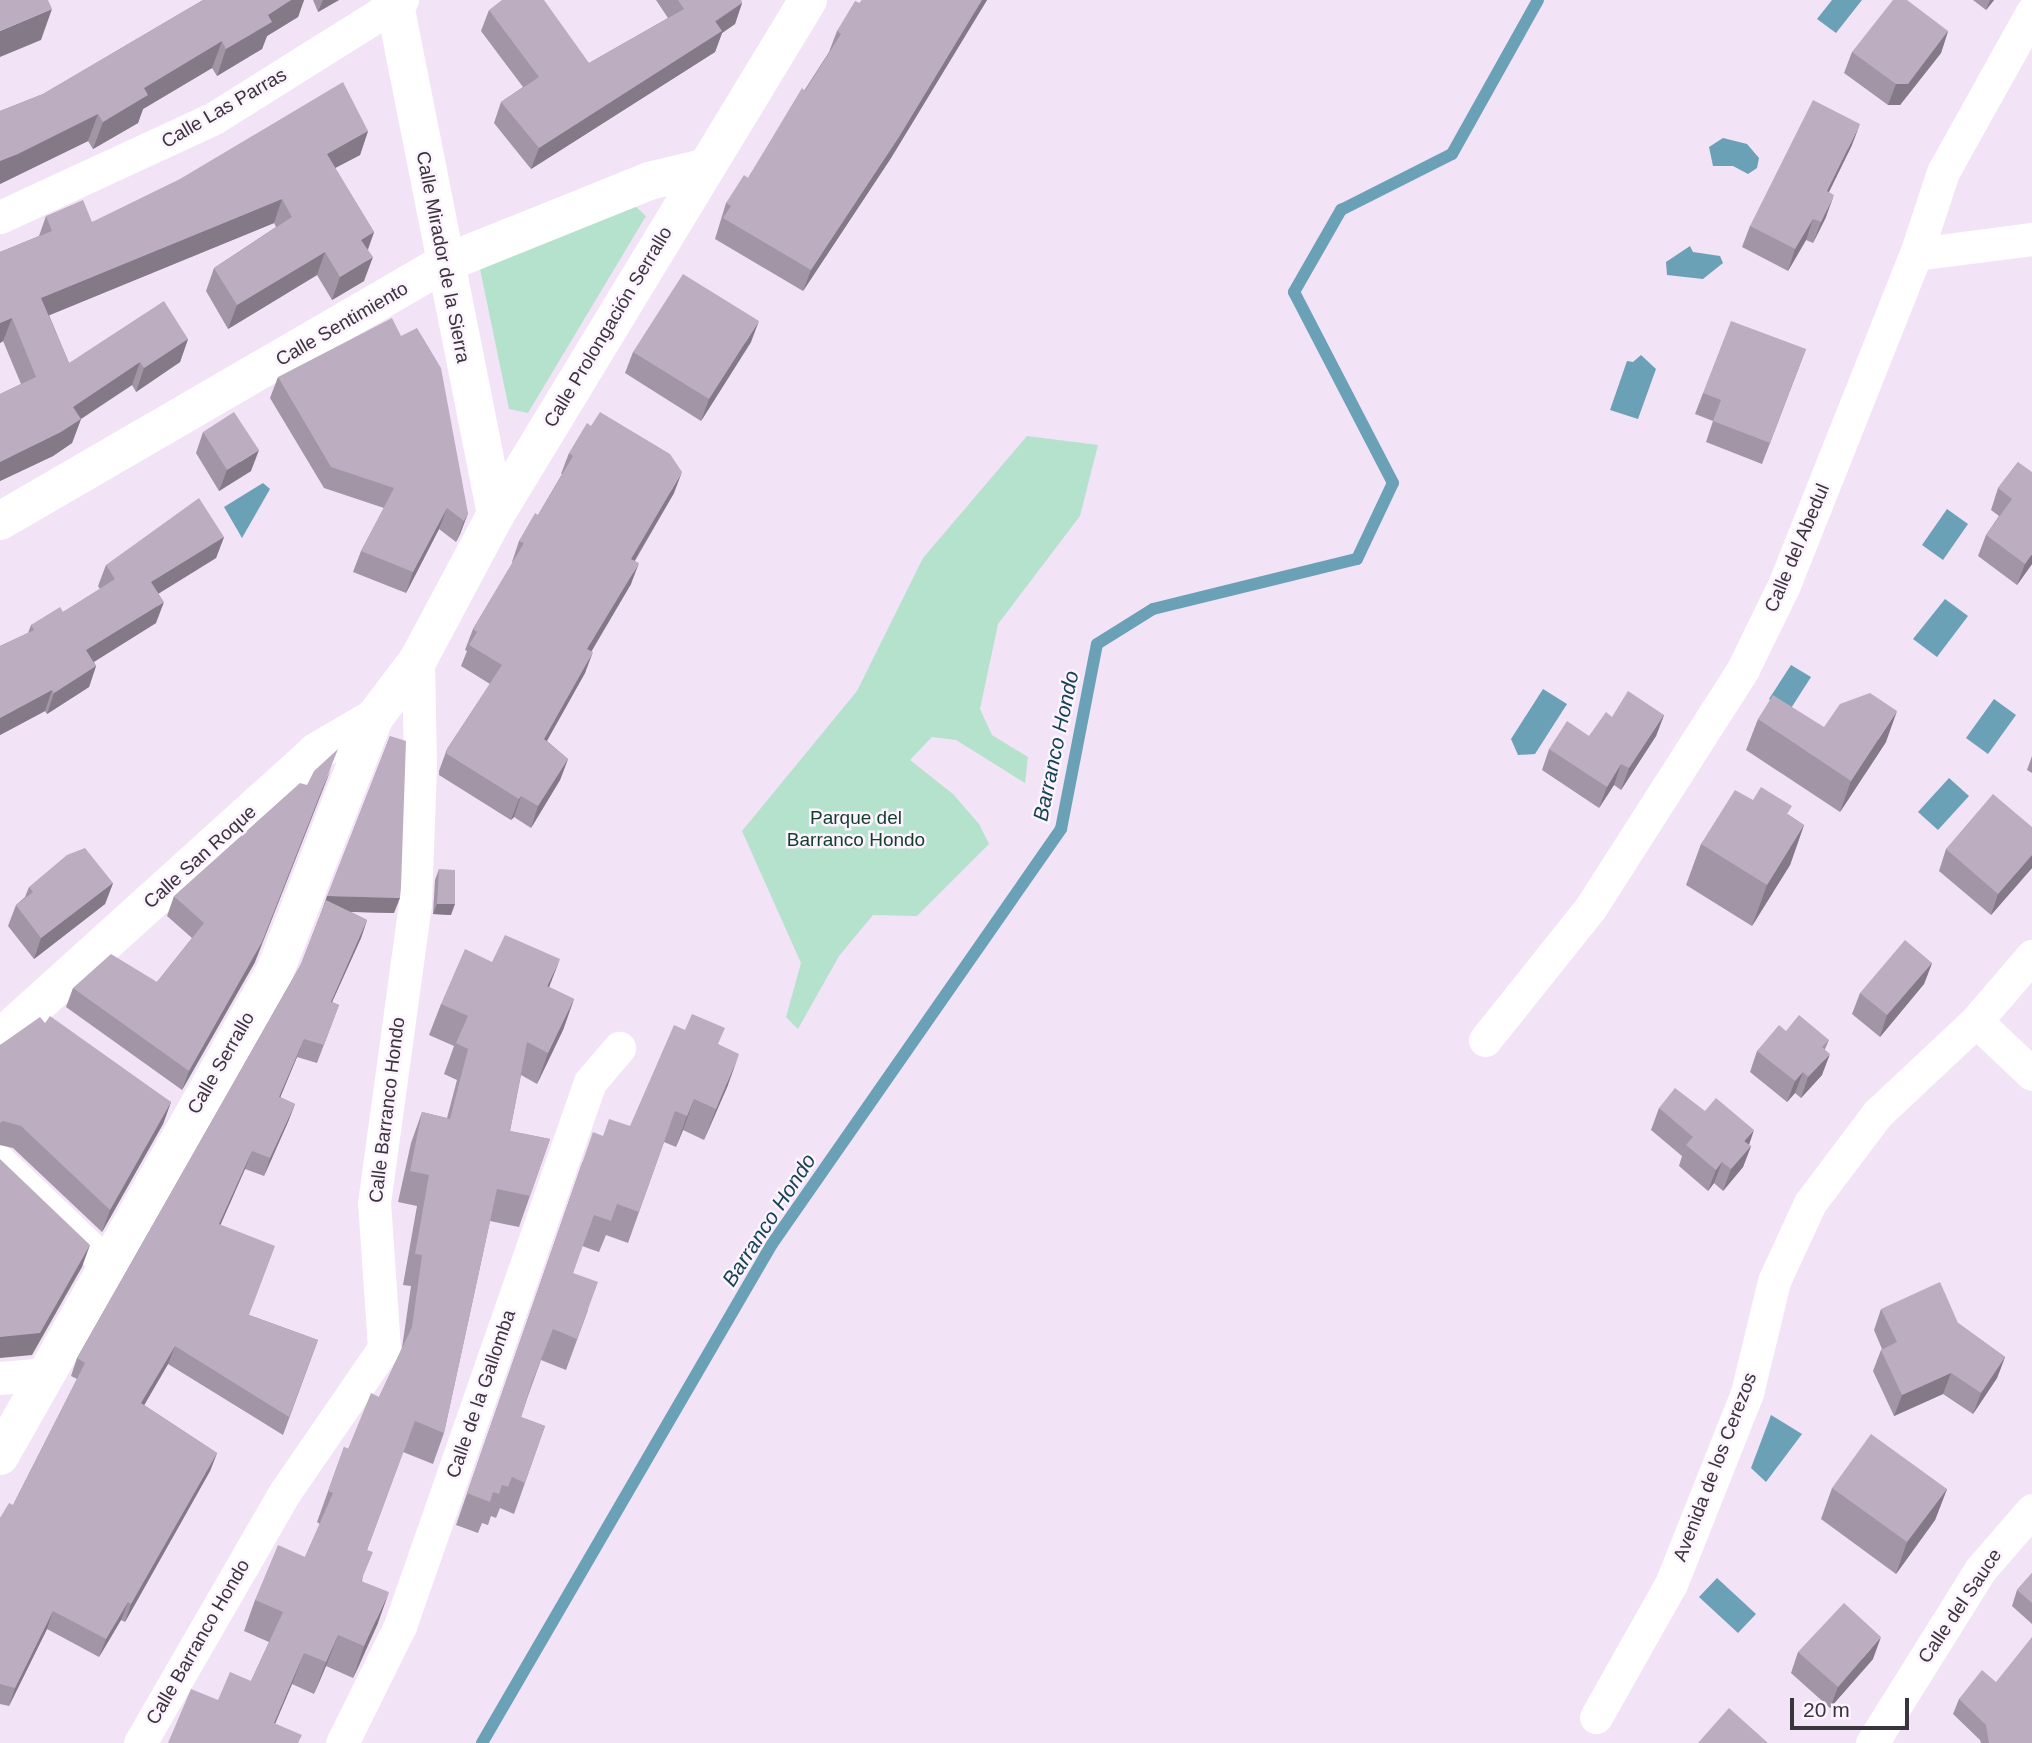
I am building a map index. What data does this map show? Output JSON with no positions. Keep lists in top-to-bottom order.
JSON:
{
  "streets": {
    "street": [
      "Calle Las Parras",
      "Calle Mirador de la Sierra",
      "Calle Sentimiento",
      "Calle Prolongación Serrallo",
      "Calle del Abedul",
      "Calle San Roque",
      "Calle Serrallo",
      "Calle Barranco Hondo",
      "Calle de la Gallomba",
      "Avenida de los Cerezos",
      "Calle del Sauce"
    ]
  },
  "crossings": [
    ["Calle Las Parras", "Calle Mirador de la Sierra"],
    ["Calle Mirador de la Sierra", "Calle Sentimiento"],
    ["Calle Mirador de la Sierra", "Calle Prolongación Serrallo"],
    ["Calle Sentimiento", "Calle Prolongación Serrallo"],
    ["Calle Prolongación Serrallo", "Calle Serrallo"],
    ["Calle Prolongación Serrallo", "Calle Barranco Hondo"],
    ["Calle San Roque", "Calle Serrallo"],
    ["Calle Serrallo", "Calle Barranco Hondo"]
  ],
  "water": ["Barranco Hondo"],
  "parks": ["Parque del Barranco Hondo"],
  "scale_bar": "20 m"
}
